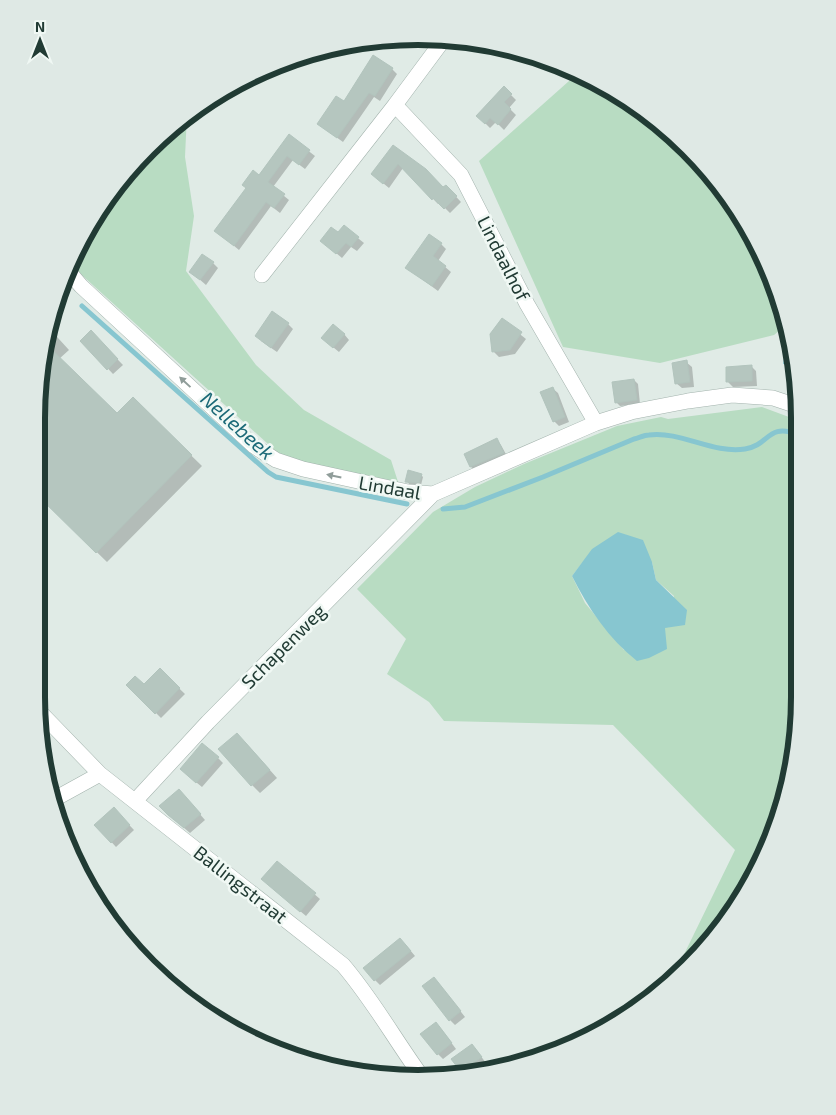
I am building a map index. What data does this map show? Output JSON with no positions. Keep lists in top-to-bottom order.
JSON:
{
  "streets": {
    "street": [
      "Lindaalhof",
      "Lindaal",
      "Schapenweg",
      "Ballingstraat"
    ]
  },
  "crossings": [
    ["Lindaalhof", "Lindaal"],
    ["Lindaal", "Schapenweg"],
    ["Schapenweg", "Ballingstraat"]
  ],
  "one_way": ["Lindaal"],
  "water": ["Nellebeek"],
  "north": "top"
}
